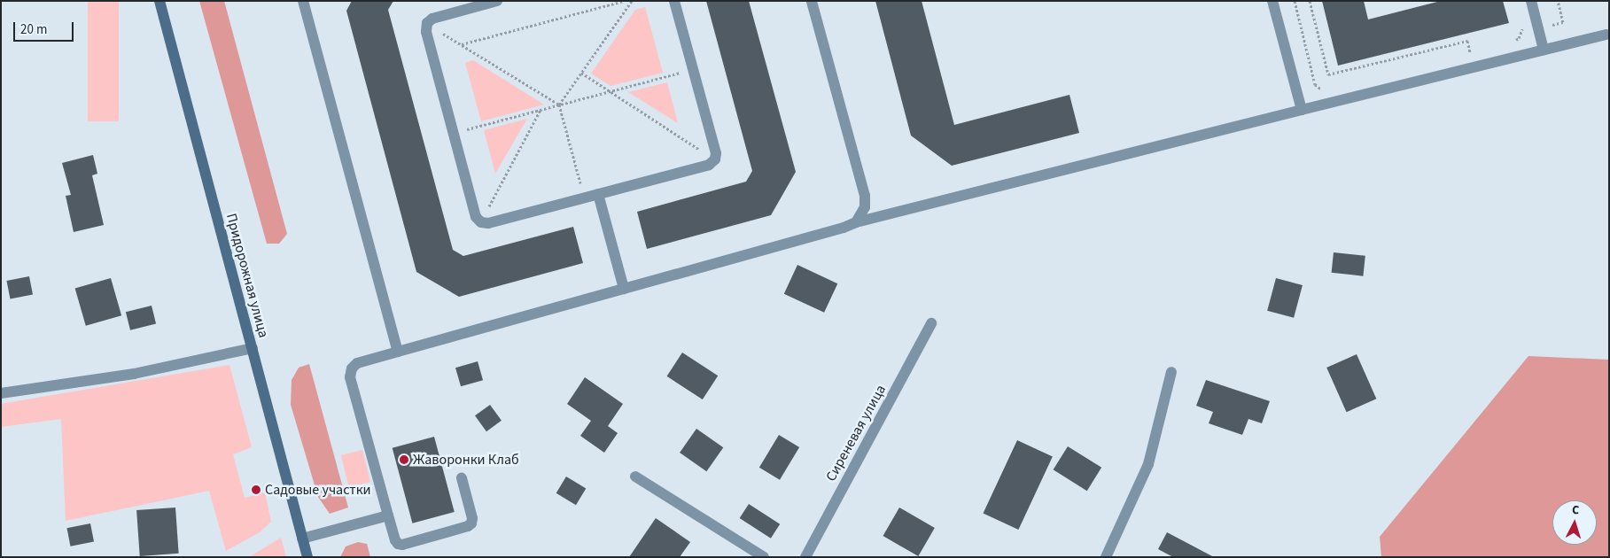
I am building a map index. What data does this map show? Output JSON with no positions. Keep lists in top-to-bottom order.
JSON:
{
  "streets": {
    "main road": ["Придорожная улица"],
    "street": ["Сиреневая улица"]
  },
  "places": ["Жаворонки Клаб", "Садовые участки"],
  "scale_bar": "20 m",
  "north": "top"
}
